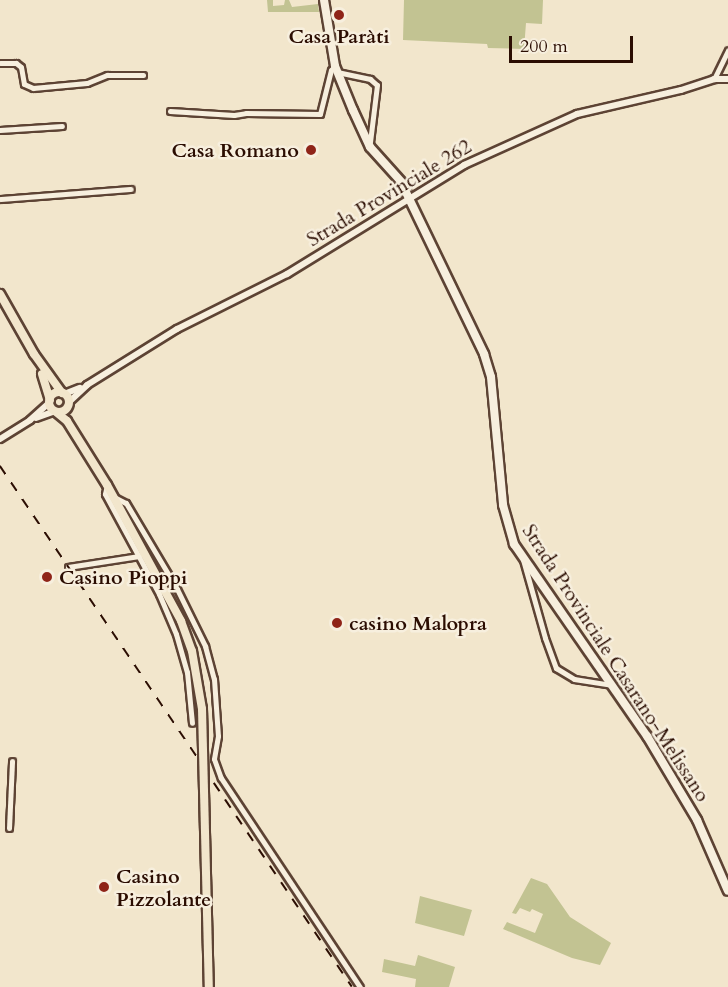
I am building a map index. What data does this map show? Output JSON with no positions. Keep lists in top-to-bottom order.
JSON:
{
  "streets": {
    "main road": ["Strada Provinciale Casarano-Melissano"],
    "street": ["Strada Provinciale 262"]
  },
  "crossings": [
    ["Strada Provinciale 262", "Strada Provinciale Casarano-Melissano"]
  ],
  "places": [
    "Casa Paràti",
    "Casa Romano",
    "Casino Pioppi",
    "casino Malopra",
    "Casino Pizzolante"
  ],
  "scale_bar": "200 m"
}
